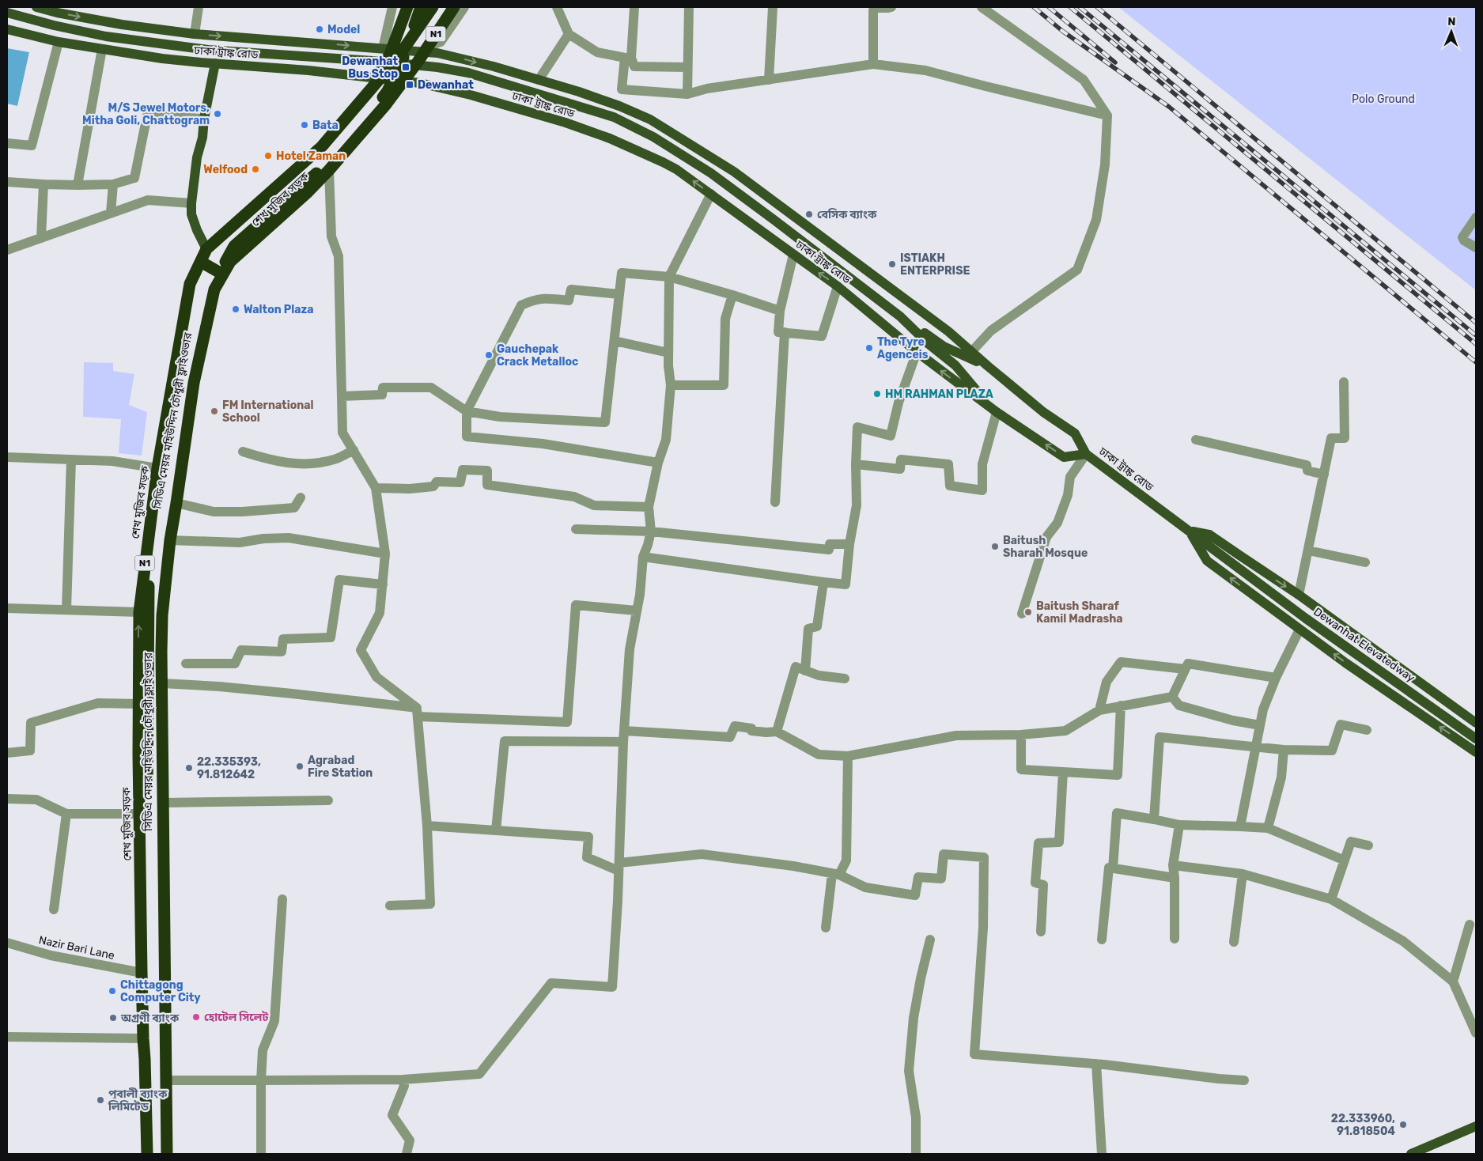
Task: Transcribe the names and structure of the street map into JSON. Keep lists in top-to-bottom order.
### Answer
{
  "streets": {
    "highway": ["N1", "শেখ মুজিব সড়ক", "সিডিএ মেয়র মহিউদ্দিন চৌধুরী ফ্লাইওভার"],
    "main road": ["ঢাকা ট্রাঙ্ক রোড", "Dewanhat Elevatedway"],
    "street": ["Nazir Bari Lane"]
  },
  "crossings": [
    ["N1", "শেখ মুজিব সড়ক"],
    ["ঢাকা ট্রাঙ্ক রোড", "শেখ মুজিব সড়ক"],
    ["ঢাকা ট্রাঙ্ক রোড", "Dewanhat Elevatedway"],
    ["শেখ মুজিব সড়ক", "Nazir Bari Lane"]
  ],
  "parks": ["Polo Ground"],
  "places": {
    "other": [
      "Model",
      "M/S Jewel Motors, Mitha Goli, Chattogram",
      "Bata",
      "Hotel Zaman",
      "Welfood",
      "বেসিক ব্যাংক",
      "ISTIAKH ENTERPRISE",
      "Walton Plaza",
      "The Tyre Agenceis",
      "Gauchepak Crack Metalloc",
      "HM RAHMAN PLAZA",
      "FM International School",
      "Baitush Sharah Mosque",
      "Baitush Sharaf Kamil Madrasha",
      "Agrabad Fire Station",
      "22.335393, 91.812642",
      "Chittagong Computer City",
      "হোটেল সিলেট",
      "অগ্রণী ব্যাংক",
      "পূবালী ব্যাংক লিমিটেড",
      "22.333960, 91.818504"
    ],
    "transit": ["Dewanhat Bus Stop", "Dewanhat"]
  },
  "north": "top"
}
